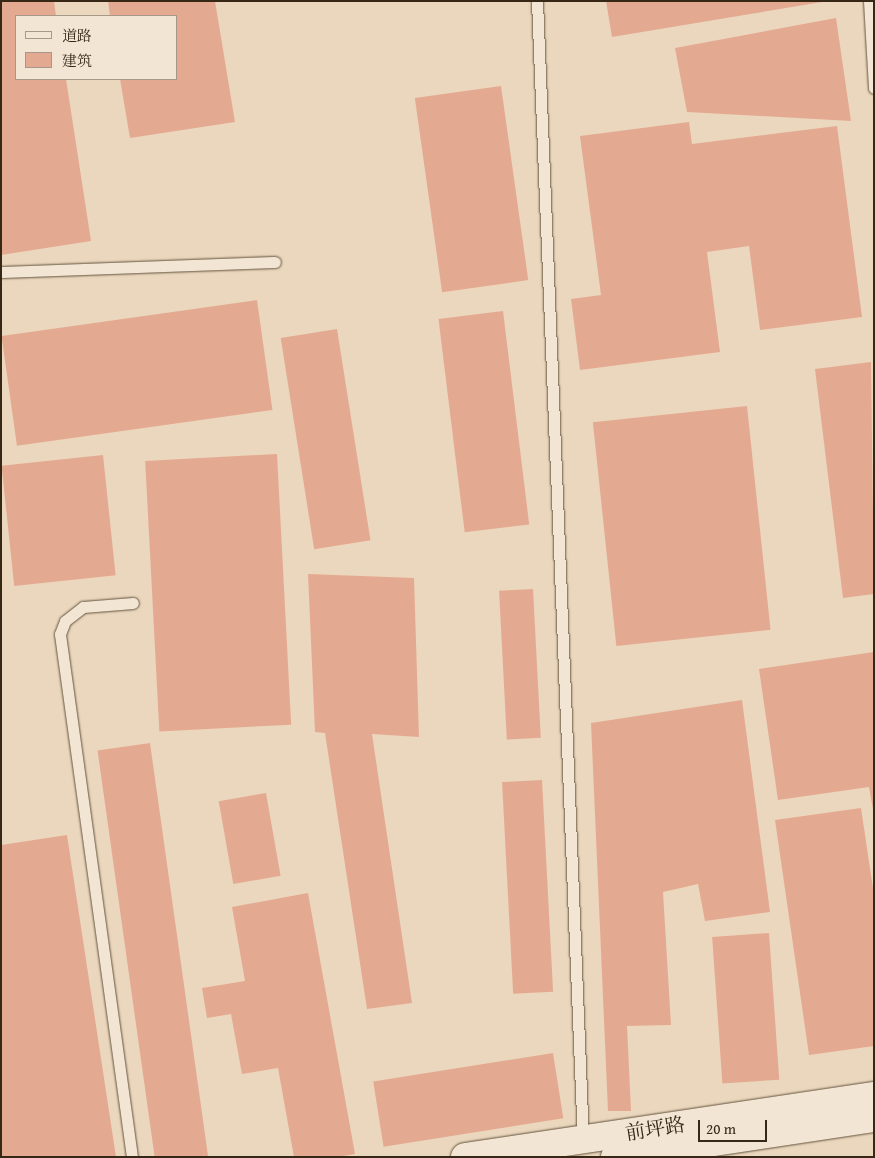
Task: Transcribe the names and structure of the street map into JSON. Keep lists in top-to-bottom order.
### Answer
{
  "streets": {
    "street": ["前坪路"]
  },
  "legend": ["道路", "建筑"],
  "scale_bar": "20 m"
}
